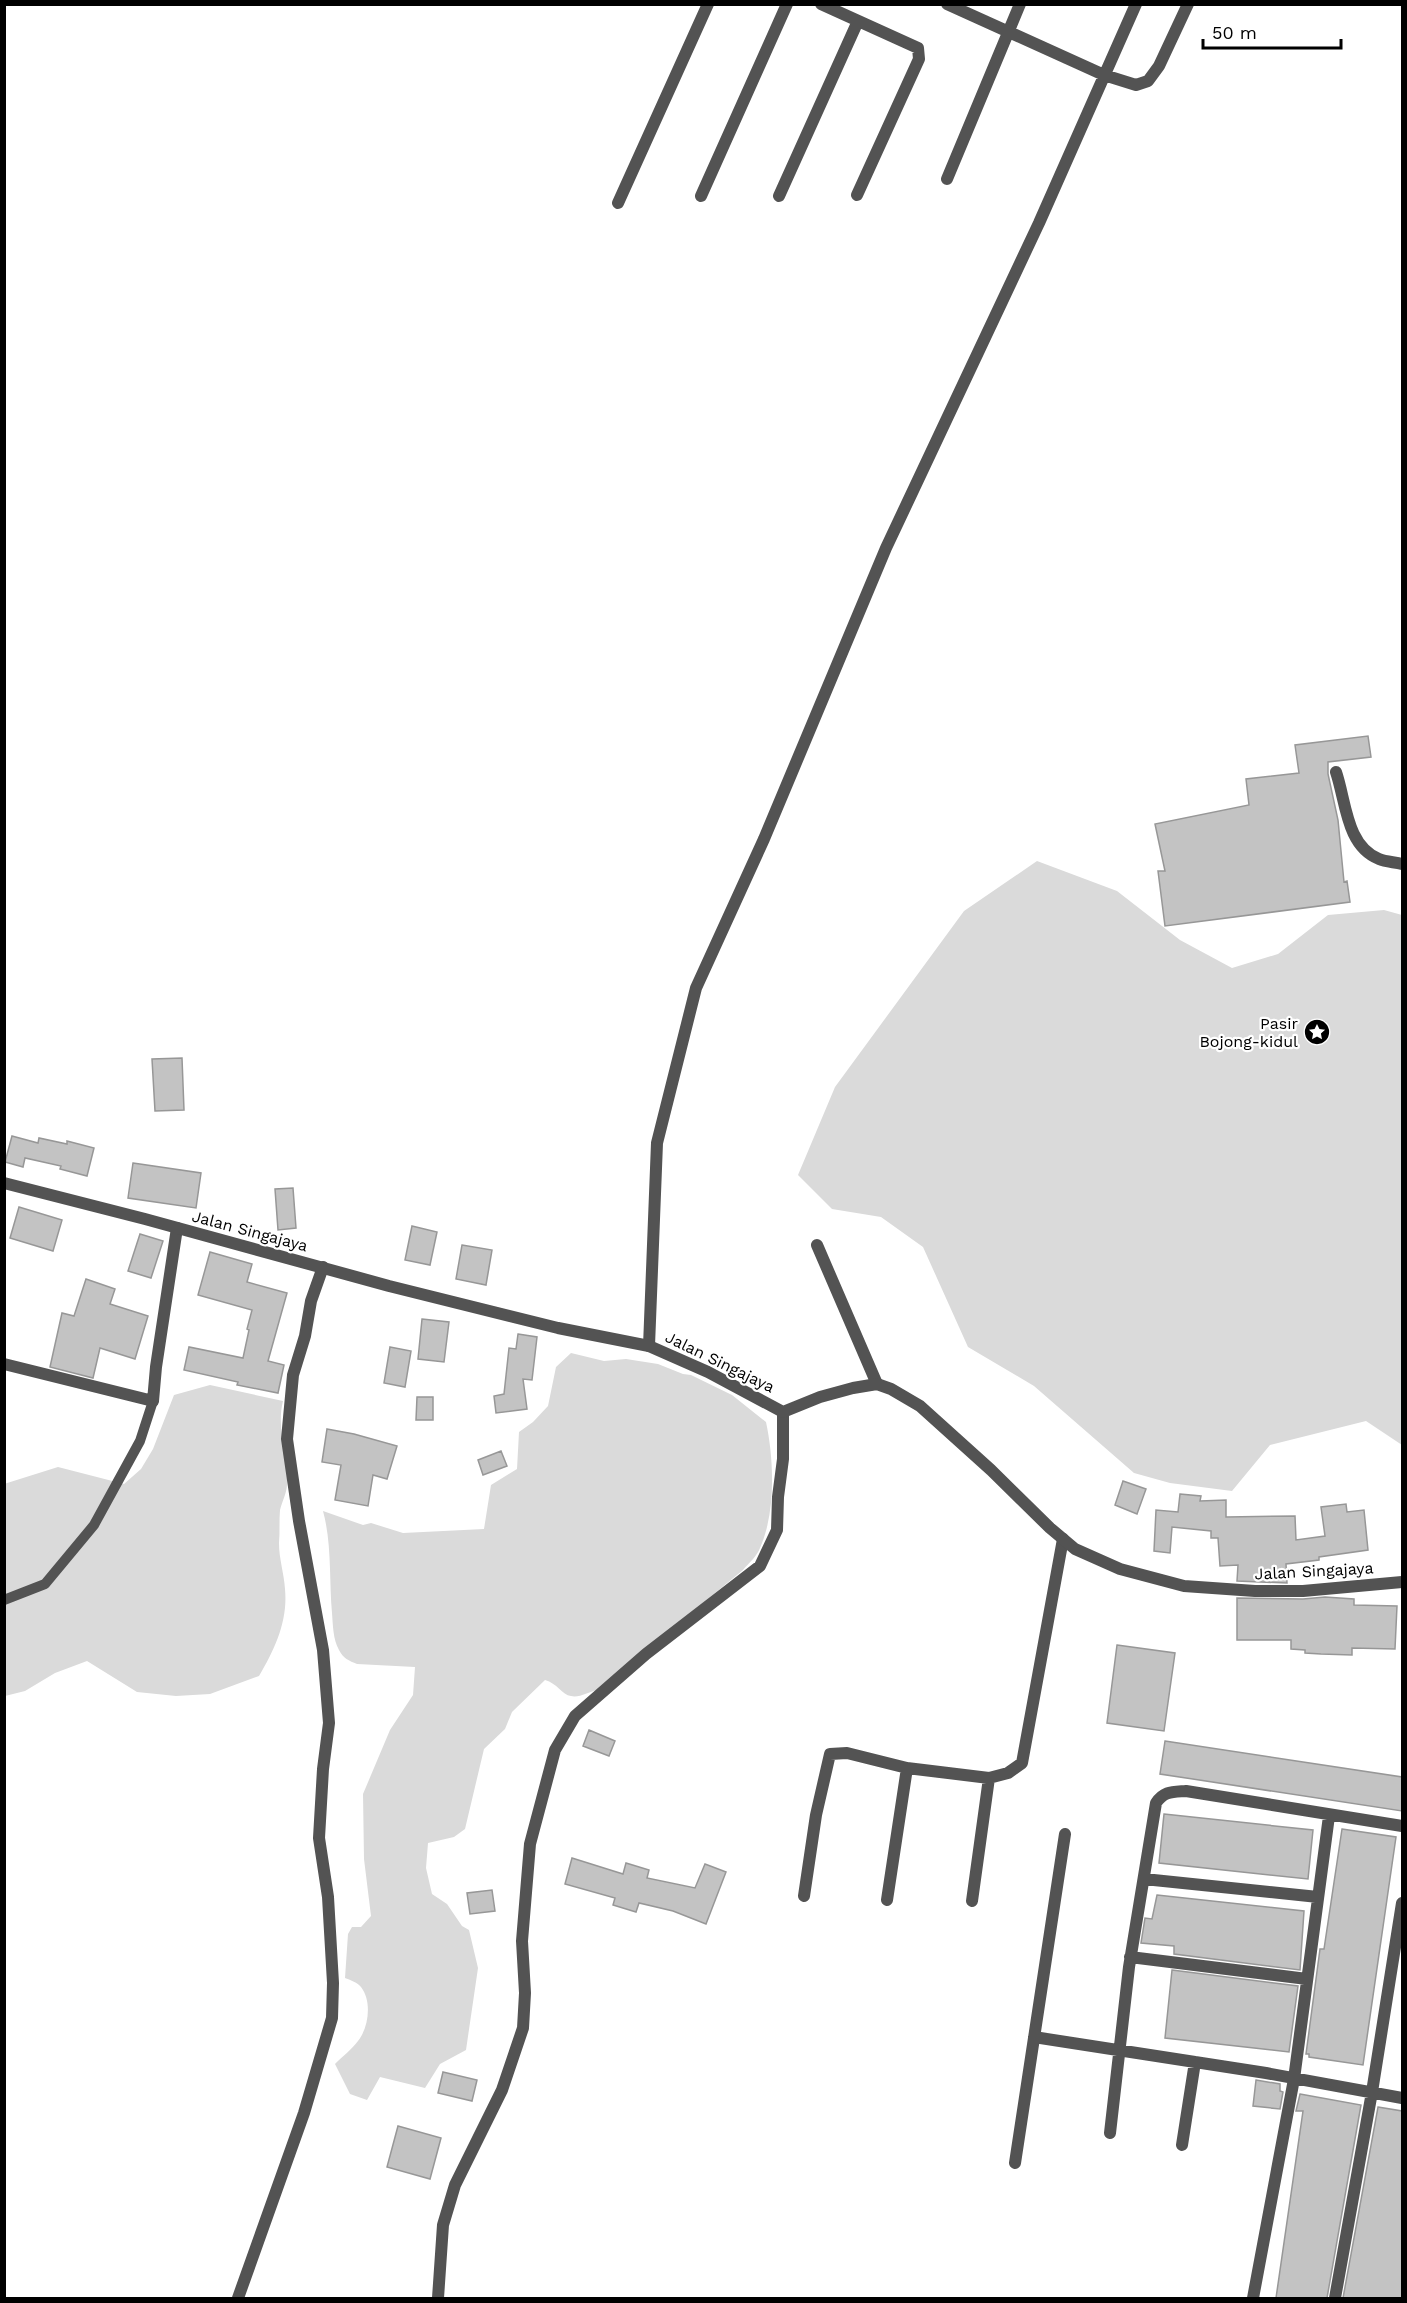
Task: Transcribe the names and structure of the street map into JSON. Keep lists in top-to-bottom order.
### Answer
{
  "streets": {
    "street": ["Jalan Singajaya"]
  },
  "places": {
    "place": ["Pasir Bojong-kidul"]
  },
  "scale_bar": "50 m"
}
